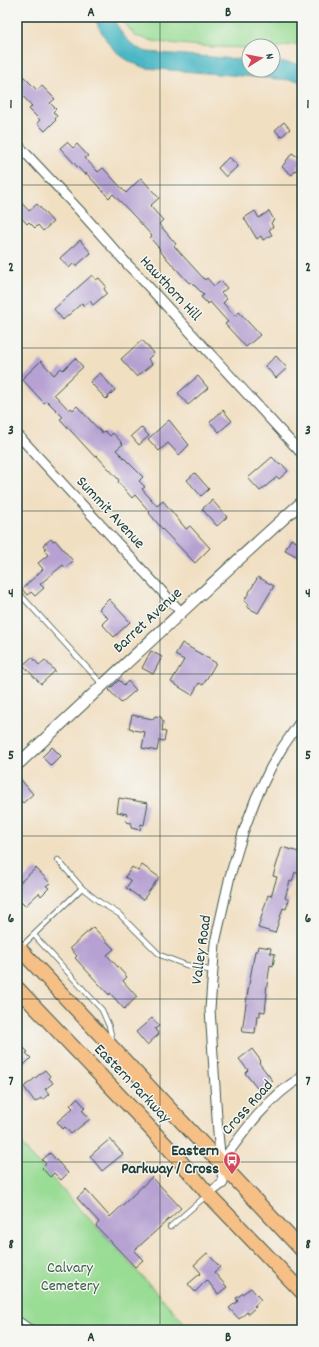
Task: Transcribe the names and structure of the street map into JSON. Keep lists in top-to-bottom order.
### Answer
{
  "streets": {
    "main road": ["Eastern Parkway"],
    "street": [
      "Hawthorn Hill",
      "Summit Avenue",
      "Barret Avenue",
      "Valley Road",
      "Cross Road"
    ]
  },
  "crossings": [
    ["Summit Avenue", "Barret Avenue"],
    ["Valley Road", "Eastern Parkway"],
    ["Valley Road", "Cross Road"],
    ["Eastern Parkway", "Cross Road"]
  ],
  "parks": ["Calvary Cemetery"],
  "places": {
    "bus stop": ["Eastern Parkway / Cross"]
  },
  "north": "right",
  "grid": {
    "columns": ["A", "B"],
    "rows": [
      "1",
      "2",
      "3",
      "4",
      "5",
      "6",
      "7",
      "8"
    ]
  }
}
